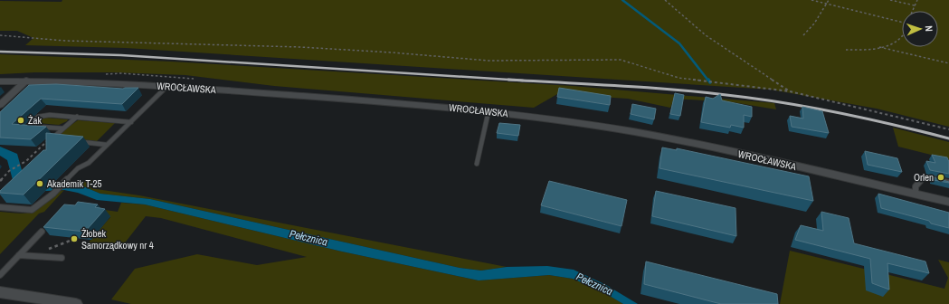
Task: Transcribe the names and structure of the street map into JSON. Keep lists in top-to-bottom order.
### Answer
{
  "streets": {
    "main road": ["WROCŁAWSKA"]
  },
  "water": ["Pełcznica"],
  "places": [
    "Żak",
    "Orlen",
    "Akademik T-25",
    "Żłobek Samorządkowy nr 4"
  ],
  "north": "right"
}
